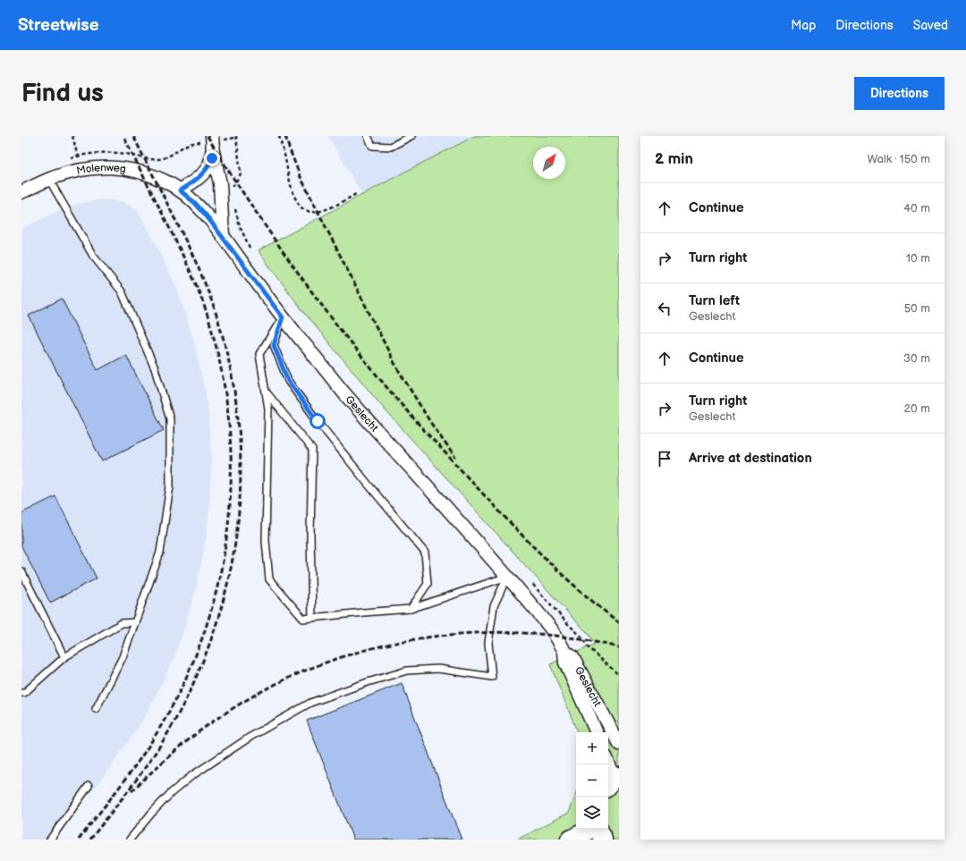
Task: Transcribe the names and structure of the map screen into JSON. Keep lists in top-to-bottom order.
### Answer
{
  "streets": {
    "street": ["Molenweg", "Geslecht"]
  },
  "crossings": [
    ["Molenweg", "Geslecht"]
  ],
  "north": "top right",
  "page": {
    "header": "Streetwise",
    "nav": ["Map", "Directions", "Saved"],
    "buttons": "Directions",
    "title": "Find us",
    "heading": ["2 min", "Walk · 150 m"],
    "list": [
      ["Continue", "40 m"],
      ["Turn right", "10 m"],
      ["Turn left", "Geslecht", "50 m"],
      ["Continue", "30 m"],
      ["Turn right", "Geslecht", "20 m"],
      "Arrive at destination"
    ],
    "map_buttons": ["+", "−"]
  }
}
